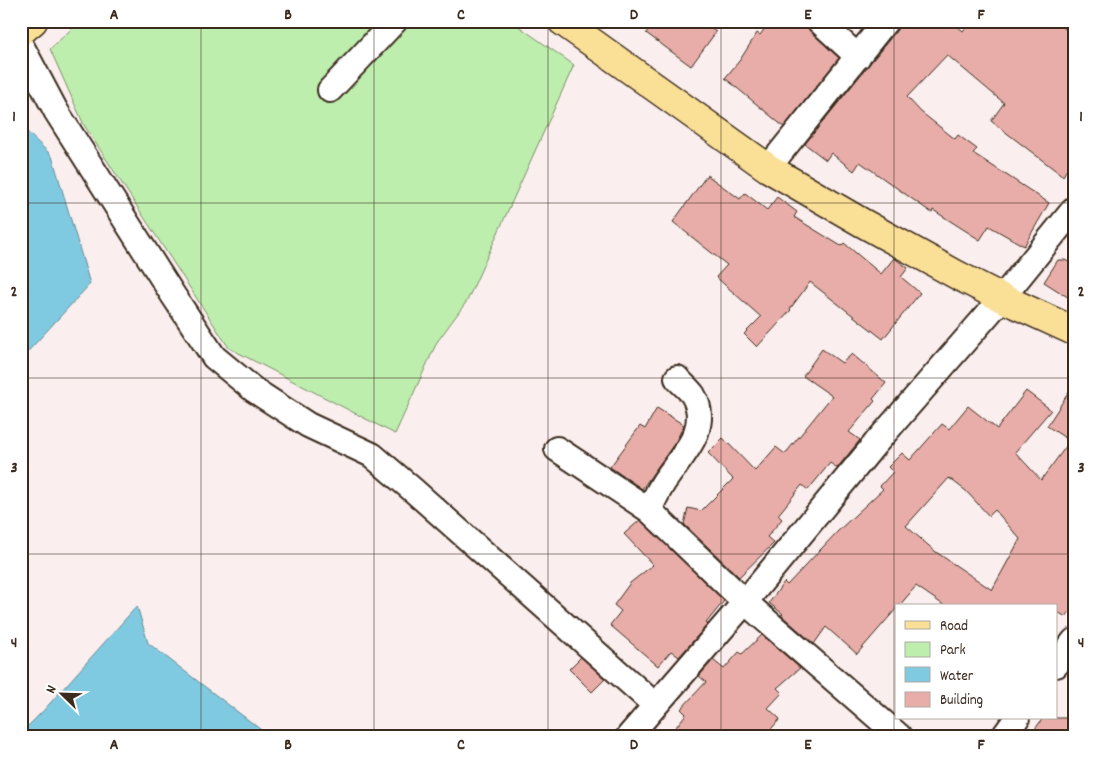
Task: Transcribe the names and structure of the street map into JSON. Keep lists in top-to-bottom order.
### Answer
{
  "legend": [
    "Road",
    "Park",
    "Water",
    "Building"
  ],
  "north": "top left",
  "grid": {
    "columns": [
      "A",
      "B",
      "C",
      "D",
      "E",
      "F"
    ],
    "rows": [
      "1",
      "2",
      "3",
      "4"
    ]
  }
}
